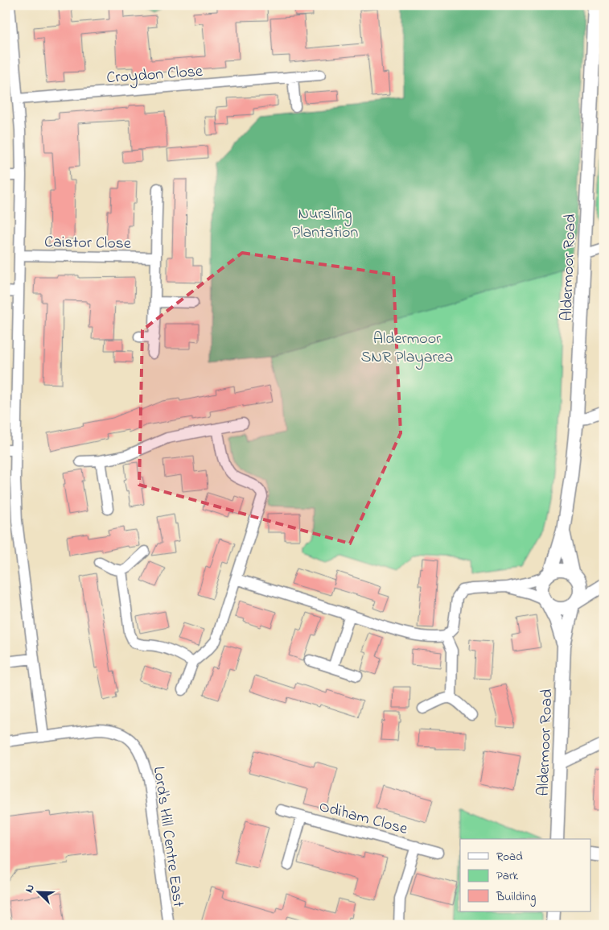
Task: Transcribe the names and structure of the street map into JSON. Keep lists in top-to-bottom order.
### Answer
{
  "streets": {
    "street": [
      "Croydon Close",
      "Caistor Close",
      "Aldermoor Road",
      "Odiham Close",
      "Lord's Hill Centre East"
    ]
  },
  "parks": ["Nursling Plantation", "Aldermoor SNR Playarea"],
  "legend": ["Road", "Park", "Building"],
  "north": "top left"
}
